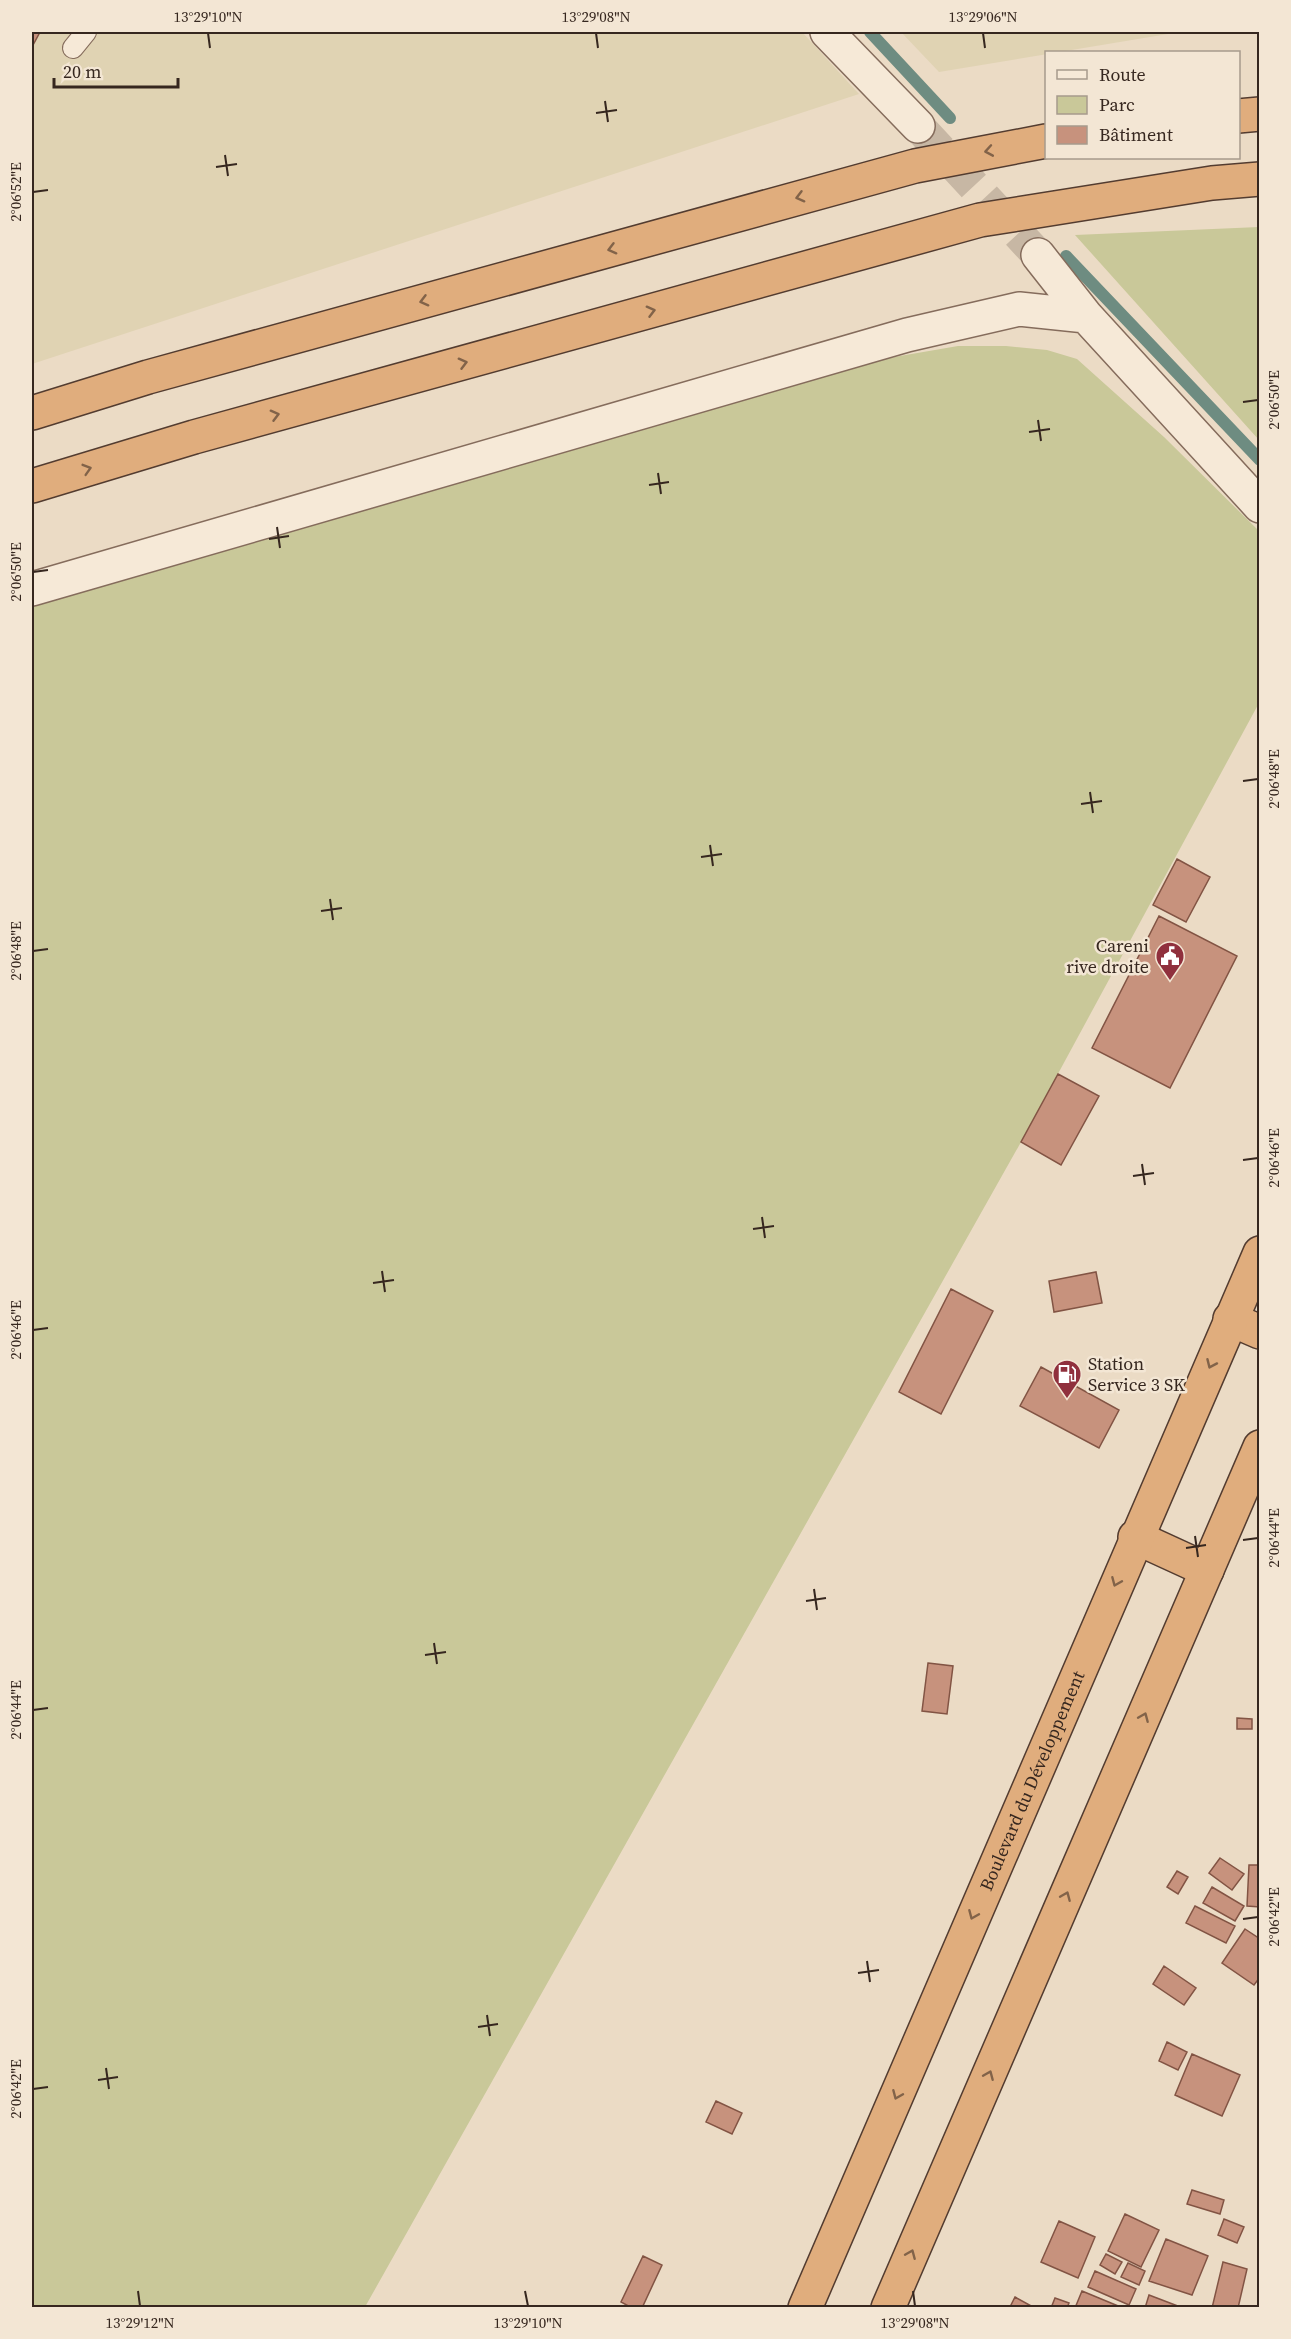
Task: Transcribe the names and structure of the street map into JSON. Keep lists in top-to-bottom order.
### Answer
{
  "streets": {
    "highway": ["Boulevard du Développement"]
  },
  "places": {
    "public building": ["Careni rive droite"],
    "fuel station": ["Station Service 3 SK"]
  },
  "legend": ["Route", "Parc", "Bâtiment"],
  "scale_bar": "20 m",
  "coordinates": [
    "13°29'10\"N",
    "13°29'08\"N",
    "13°29'06\"N",
    "2°06'52\"E",
    "2°06'50\"E",
    "2°06'48\"E",
    "2°06'46\"E",
    "2°06'44\"E",
    "2°06'42\"E",
    "13°29'12\"N"
  ]
}
